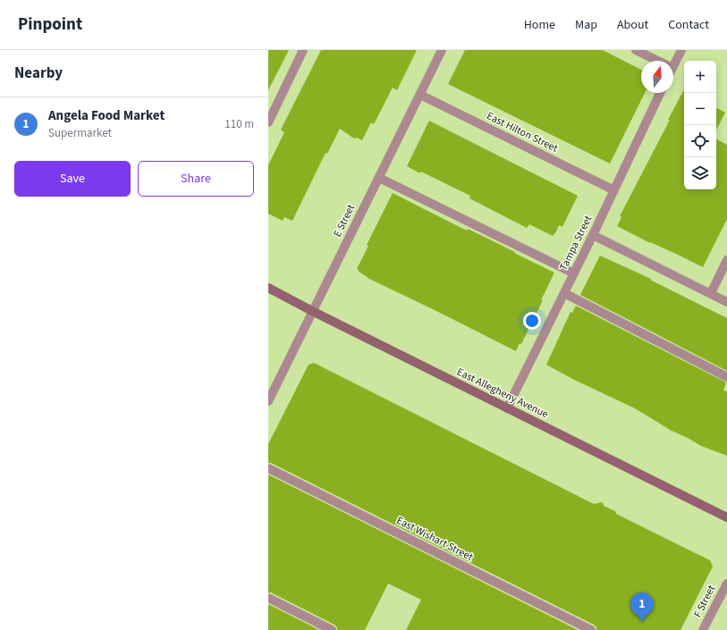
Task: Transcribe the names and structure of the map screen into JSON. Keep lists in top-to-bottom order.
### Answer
{
  "streets": {
    "main road": ["East Allegheny Avenue"],
    "street": [
      "East Hilton Street",
      "E Street",
      "Tampa Street",
      "East Wishart Street",
      "F Street"
    ]
  },
  "crossings": [
    ["East Hilton Street", "E Street"],
    ["East Hilton Street", "Tampa Street"],
    ["E Street", "East Allegheny Avenue"],
    ["Tampa Street", "East Allegheny Avenue"]
  ],
  "north": "top",
  "page": {
    "header": "Pinpoint",
    "nav": [
      "Home",
      "Map",
      "About",
      "Contact"
    ],
    "heading": "Nearby",
    "map_buttons": ["+", "−"],
    "list": [
      {
        "mark": "1",
        "name": "Angela Food Market",
        "note": "Supermarket",
        "value": "110 m"
      }
    ],
    "buttons": ["Save", "Share"],
    "pins": "1"
  }
}
